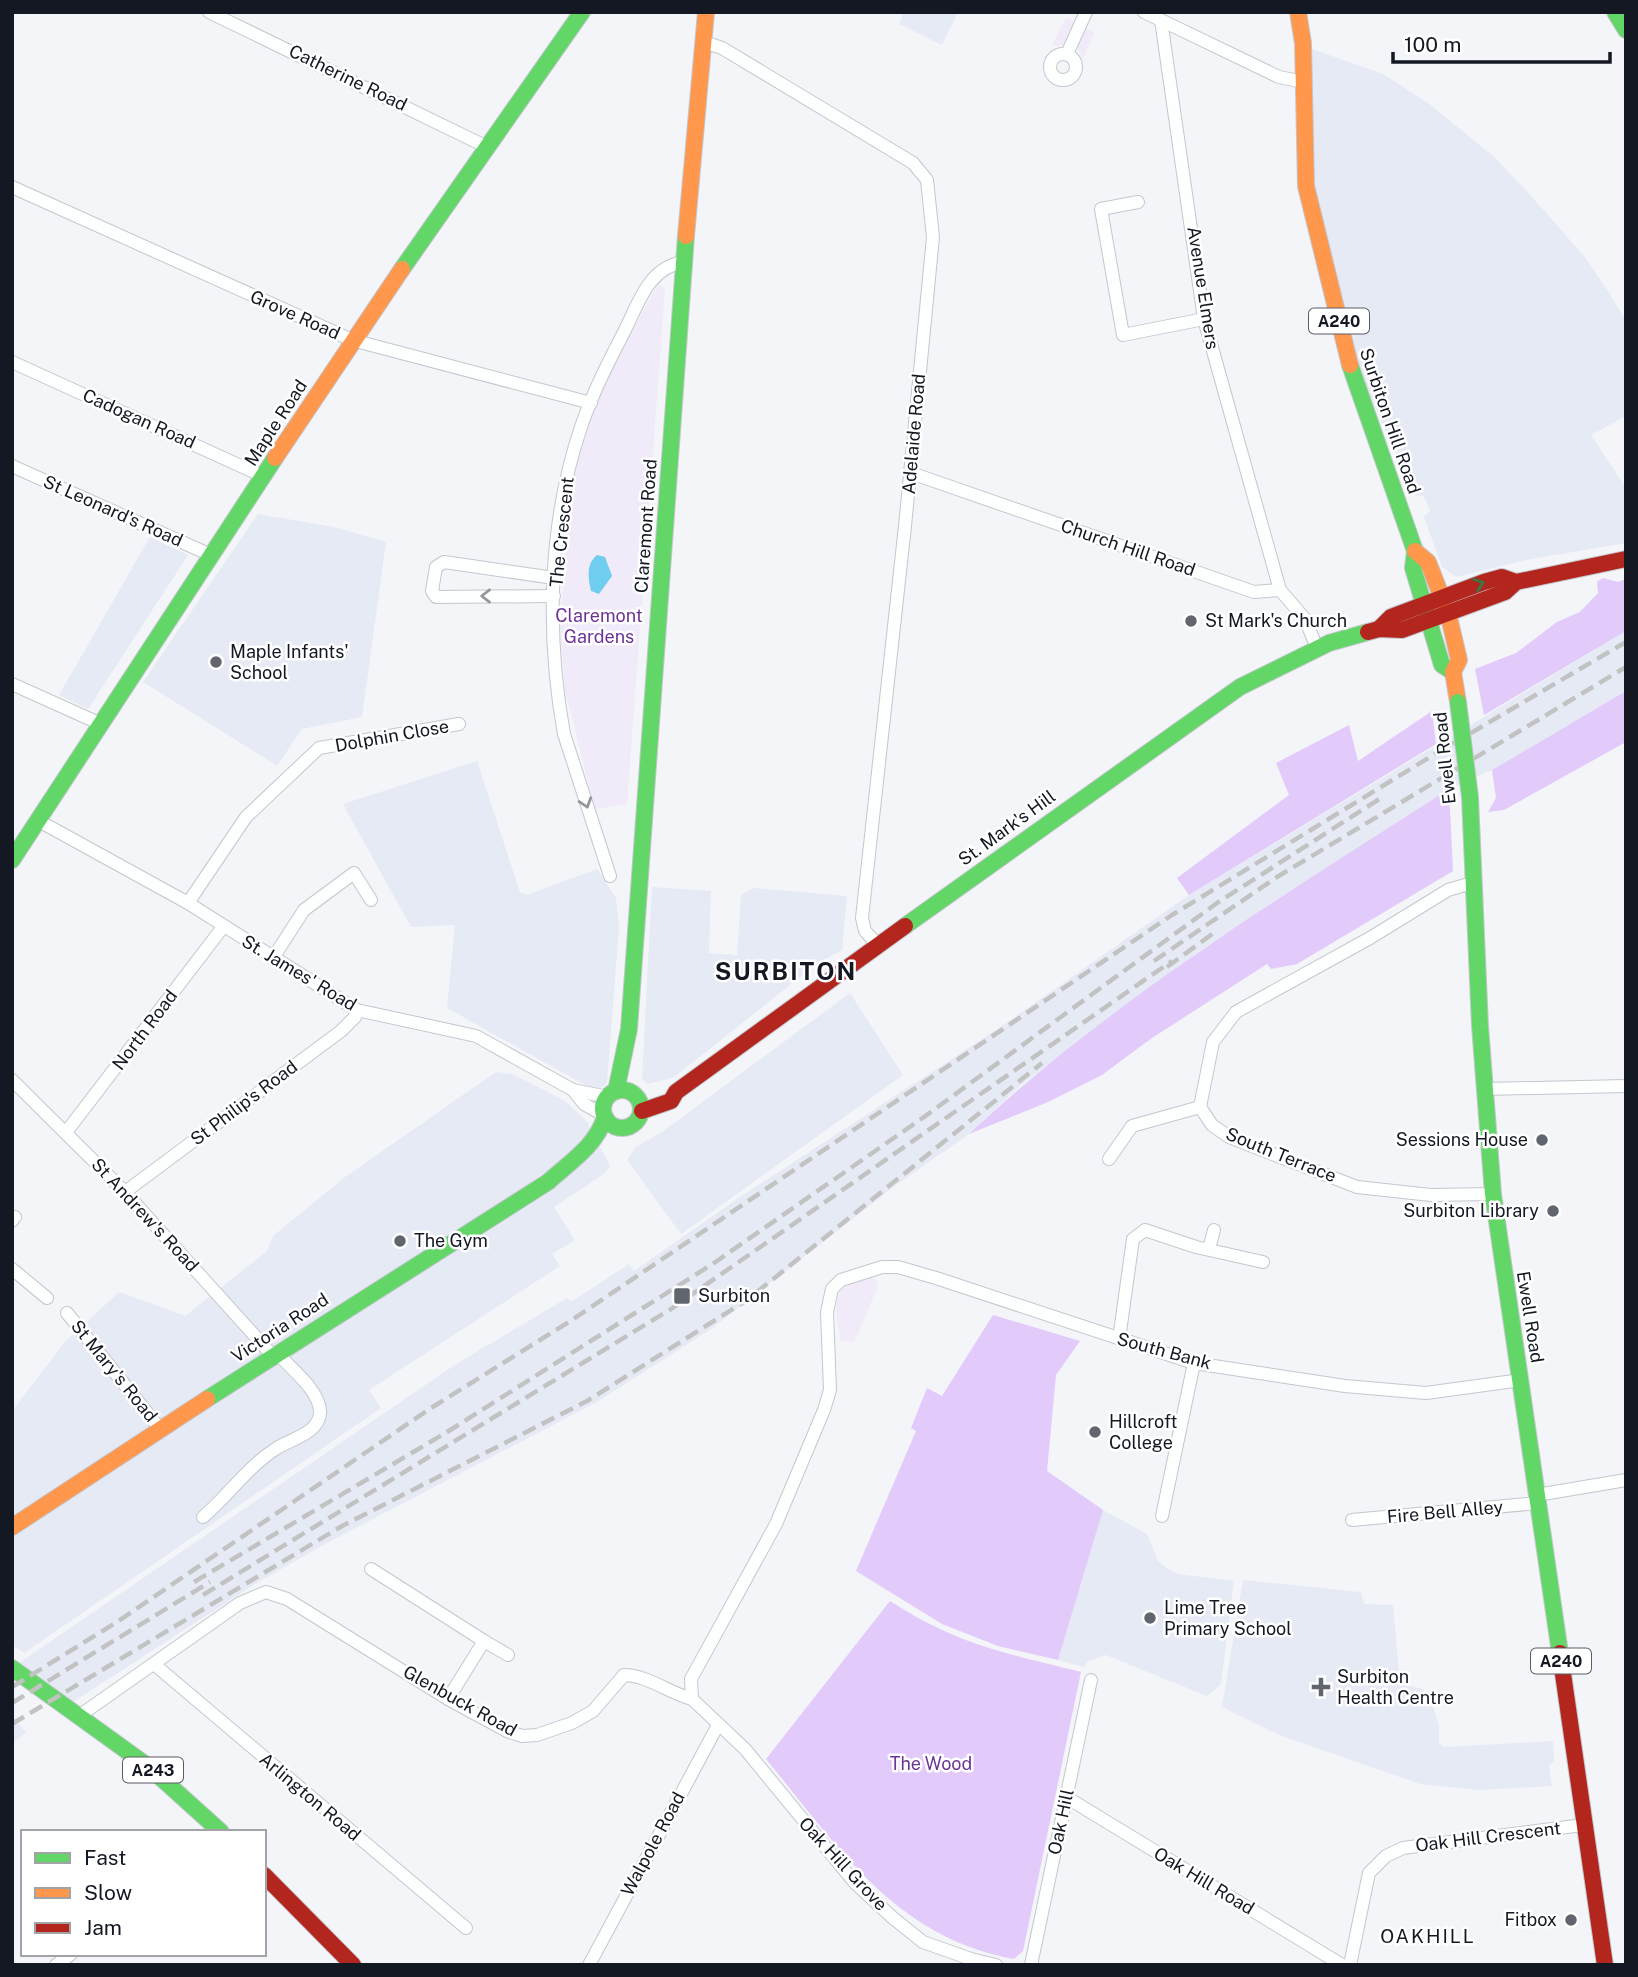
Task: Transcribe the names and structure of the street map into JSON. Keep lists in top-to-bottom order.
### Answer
{
  "streets": {
    "main road": [
      "A240",
      "Surbiton Hill Road",
      "Maple Road",
      "Claremont Road",
      "Ewell Road",
      "St. Mark's Hill",
      "Victoria Road",
      "A243"
    ],
    "street": [
      "Catherine Road",
      "Avenue Elmers",
      "Grove Road",
      "Cadogan Road",
      "Adelaide Road",
      "St Leonard's Road",
      "The Crescent",
      "Church Hill Road",
      "Dolphin Close",
      "St. James' Road",
      "North Road",
      "St Philip's Road",
      "South Terrace",
      "St Andrew's Road",
      "South Bank",
      "St Mary's Road",
      "Fire Bell Alley",
      "Glenbuck Road",
      "Arlington Road",
      "Oak Hill",
      "Oak Hill Crescent",
      "Walpole Road",
      "Oak Hill Grove",
      "Oak Hill Road"
    ]
  },
  "crossings": [
    ["Catherine Road", "Maple Road"],
    ["Avenue Elmers", "Church Hill Road"],
    ["Grove Road", "Maple Road"],
    ["Grove Road", "The Crescent"],
    ["A240", "Surbiton Hill Road"],
    ["A240", "Ewell Road"],
    ["A240", "St. Mark's Hill"],
    ["Cadogan Road", "Maple Road"],
    ["Surbiton Hill Road", "St. Mark's Hill"],
    ["Maple Road", "St Leonard's Road"],
    ["Maple Road", "St. James' Road"],
    ["Adelaide Road", "Claremont Road"],
    ["Adelaide Road", "Church Hill Road"],
    ["Adelaide Road", "St. Mark's Hill"],
    ["Claremont Road", "The Crescent"],
    ["Claremont Road", "St. Mark's Hill"],
    ["Claremont Road", "St. James' Road"],
    ["Claremont Road", "Victoria Road"],
    ["Dolphin Close", "St. James' Road"],
    ["Ewell Road", "St. Mark's Hill"],
    ["Ewell Road", "South Terrace"],
    ["Ewell Road", "South Bank"],
    ["Ewell Road", "Fire Bell Alley"],
    ["Ewell Road", "Oak Hill Crescent"],
    ["St. Mark's Hill", "St. James' Road"],
    ["St. Mark's Hill", "Victoria Road"],
    ["St. James' Road", "North Road"],
    ["St. James' Road", "St Philip's Road"],
    ["St. James' Road", "Victoria Road"],
    ["North Road", "St Andrew's Road"],
    ["St Philip's Road", "St Andrew's Road"],
    ["St Andrew's Road", "Victoria Road"],
    ["Victoria Road", "St Mary's Road"],
    ["South Bank", "Glenbuck Road"],
    ["South Bank", "Oak Hill Grove"],
    ["Glenbuck Road", "A243"],
    ["Glenbuck Road", "Arlington Road"],
    ["Glenbuck Road", "Oak Hill Grove"],
    ["Oak Hill", "Oak Hill Road"],
    ["Walpole Road", "Oak Hill Grove"]
  ],
  "one_way": ["The Crescent"],
  "districts": ["SURBITON", "OAKHILL"],
  "parks": ["Claremont Gardens", "The Wood"],
  "places": {
    "other": [
      "St Mark's Church",
      "Maple Infants' School",
      "Sessions House",
      "Surbiton Library",
      "The Gym",
      "Hillcroft College",
      "Lime Tree Primary School",
      "Fitbox"
    ],
    "transit": ["Surbiton"],
    "health": ["Surbiton Health Centre"]
  },
  "legend": ["Fast", "Slow", "Jam"],
  "scale_bar": "100 m"
}
